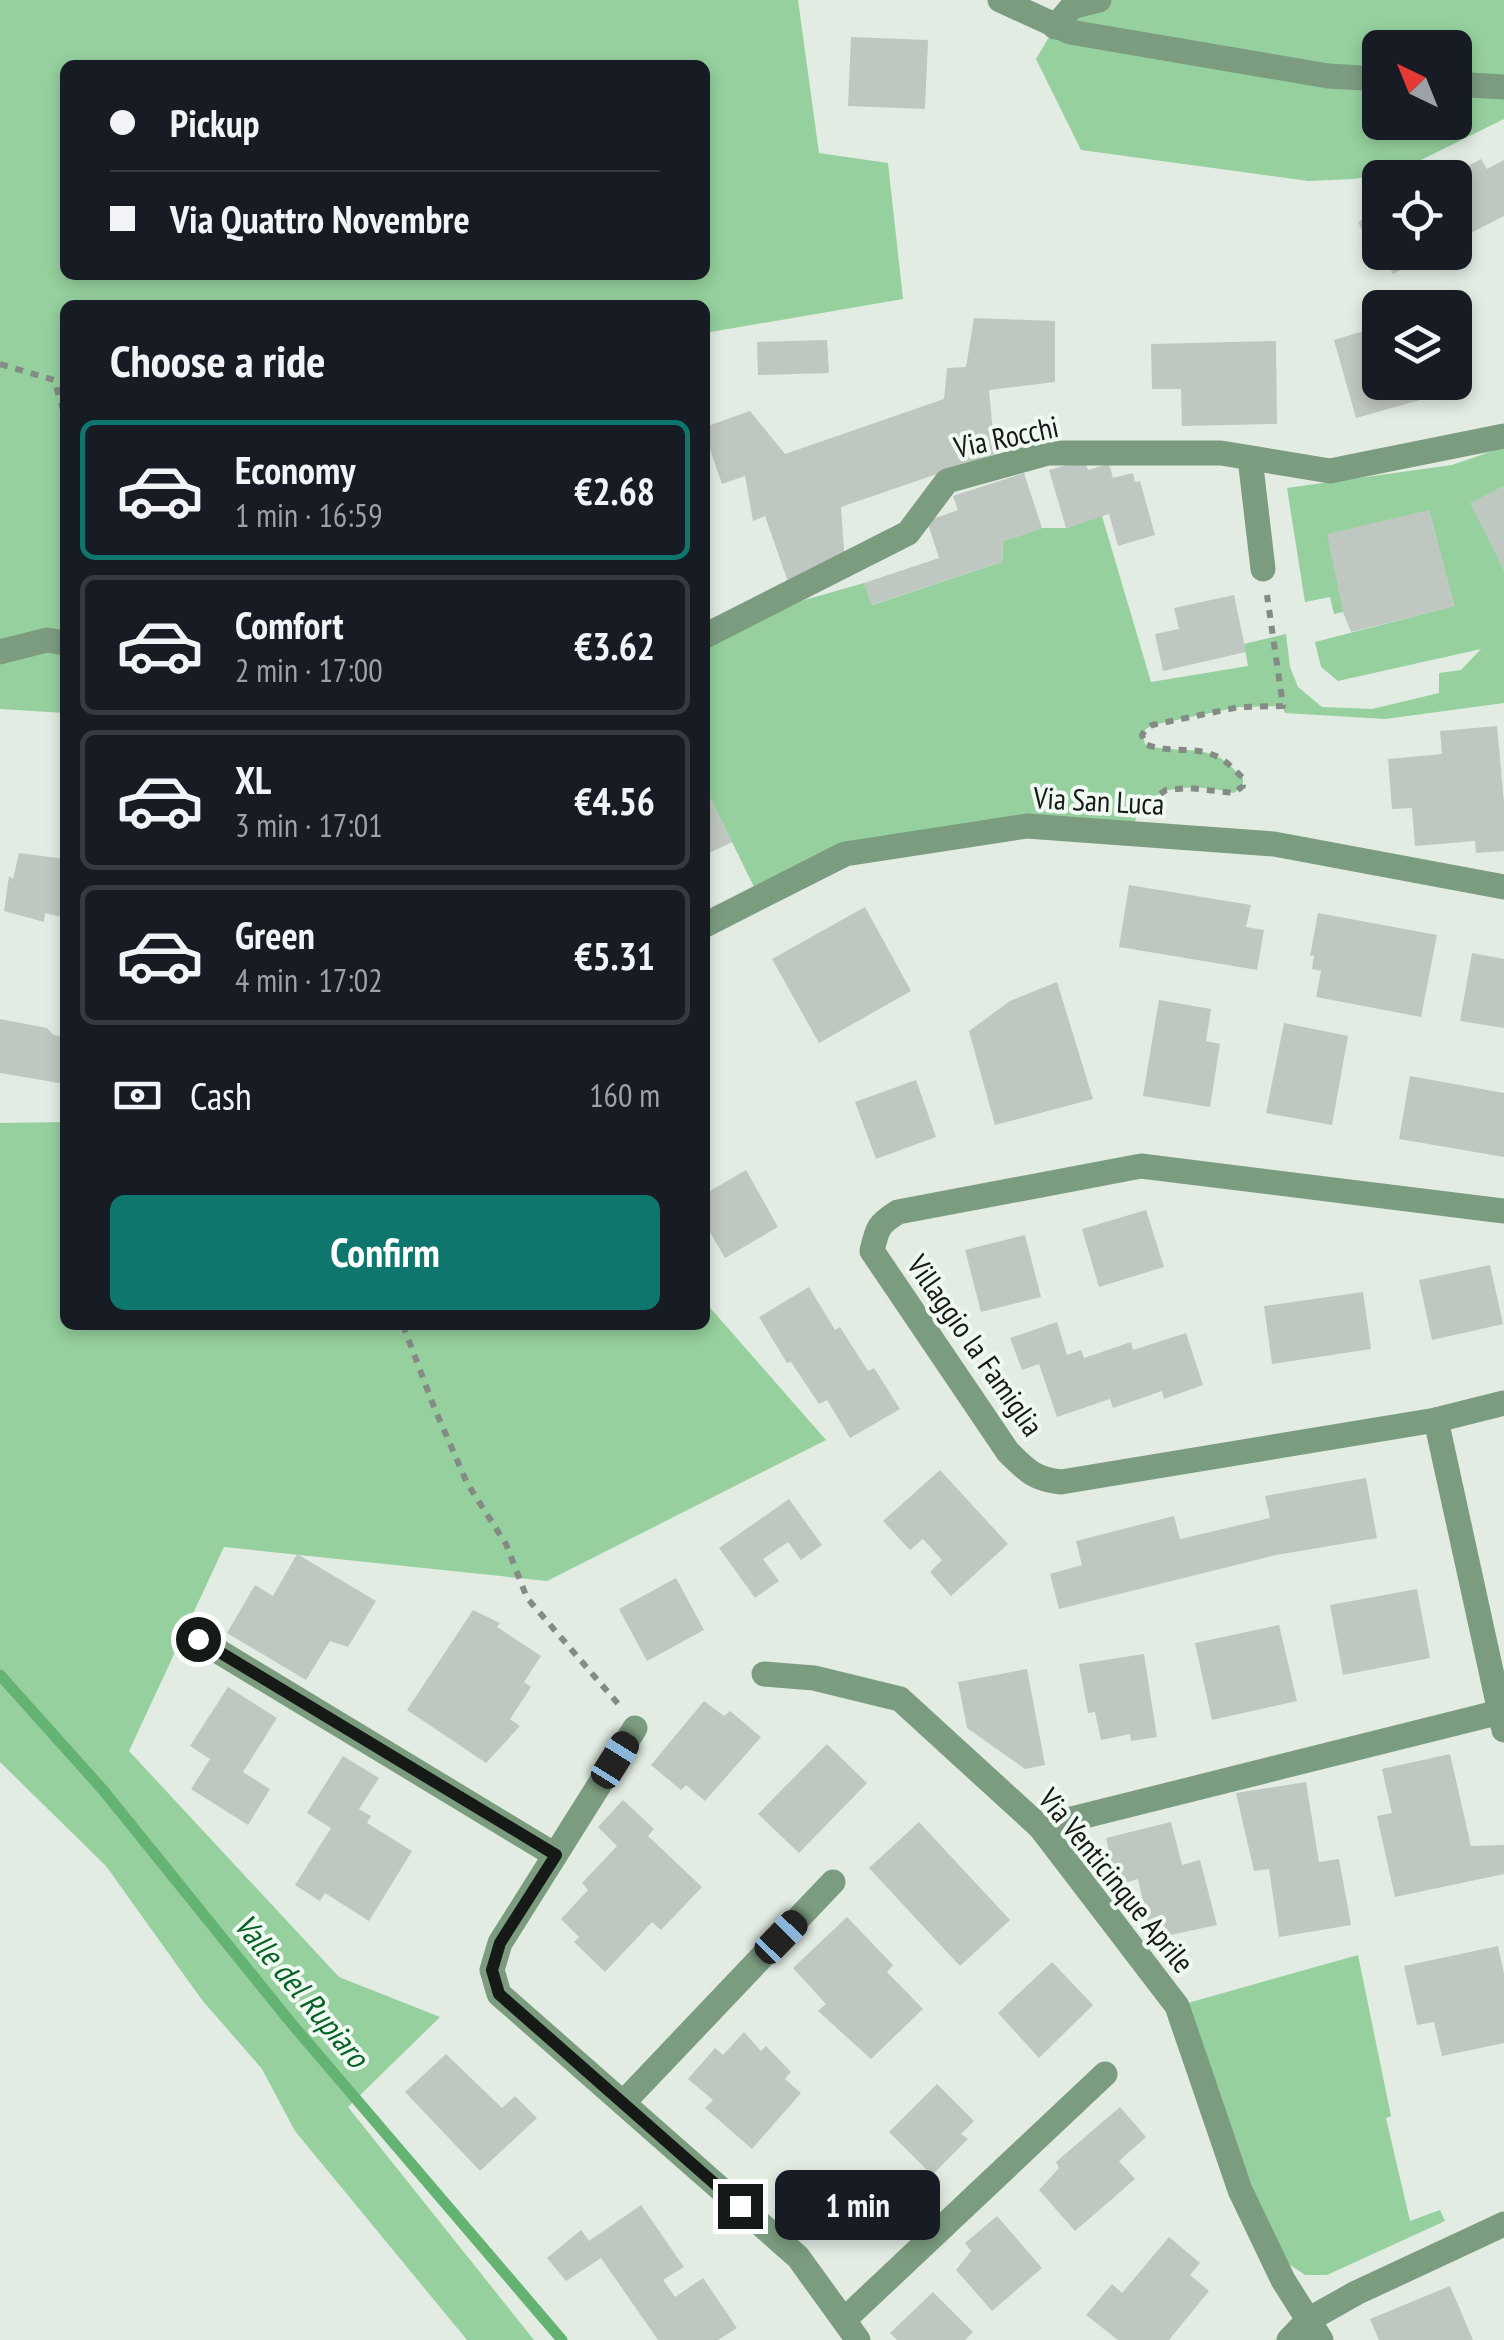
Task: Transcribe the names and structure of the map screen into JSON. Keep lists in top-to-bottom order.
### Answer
{
  "streets": {
    "street": [
      "Via Rocchi",
      "Via San Luca",
      "Villaggio la Famiglia",
      "Via Venticinque Aprile"
    ]
  },
  "water": ["Valle del Rupiaro"],
  "north": "top left",
  "page": {
    "banner": ["Pickup", "Via Quattro Novembre"],
    "heading": "Choose a ride",
    "list": [
      {
        "name": "Economy",
        "note": "1 min · 16:59",
        "value": "€2.68"
      },
      {
        "name": "Comfort",
        "note": "2 min · 17:00",
        "value": "€3.62"
      },
      {
        "name": "XL",
        "note": "3 min · 17:01",
        "value": "€4.56"
      },
      {
        "name": "Green",
        "note": "4 min · 17:02",
        "value": "€5.31"
      }
    ],
    "pay": ["Cash", "160 m"],
    "buttons": "Confirm",
    "bubble": "1 min"
  }
}
